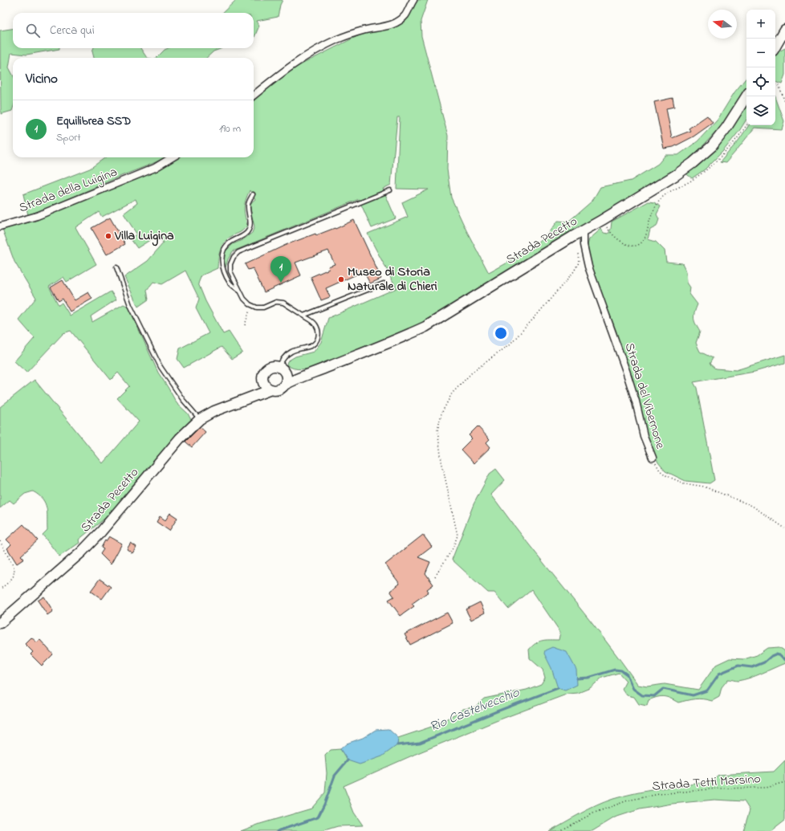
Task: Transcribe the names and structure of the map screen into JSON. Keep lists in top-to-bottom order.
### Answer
{
  "streets": {
    "main road": ["Strada Pecetto"],
    "street": ["Strada della Luigina", "Strada del Vibernone"],
    "path": ["Strada Tetti Marsino"]
  },
  "crossings": [
    ["Strada Pecetto", "Strada del Vibernone"]
  ],
  "water": ["Rio Castelvecchio"],
  "places": ["Villa Luigina", "Museo di Storia Naturale di Chieri"],
  "north": "left",
  "page": {
    "map_buttons": ["+", "−"],
    "search": "Cerca qui",
    "heading": "Vicino",
    "list": [
      {
        "mark": "1",
        "name": "Equilibrea SSD",
        "note": "Sport",
        "value": "190 m"
      }
    ],
    "pins": "1"
  }
}
